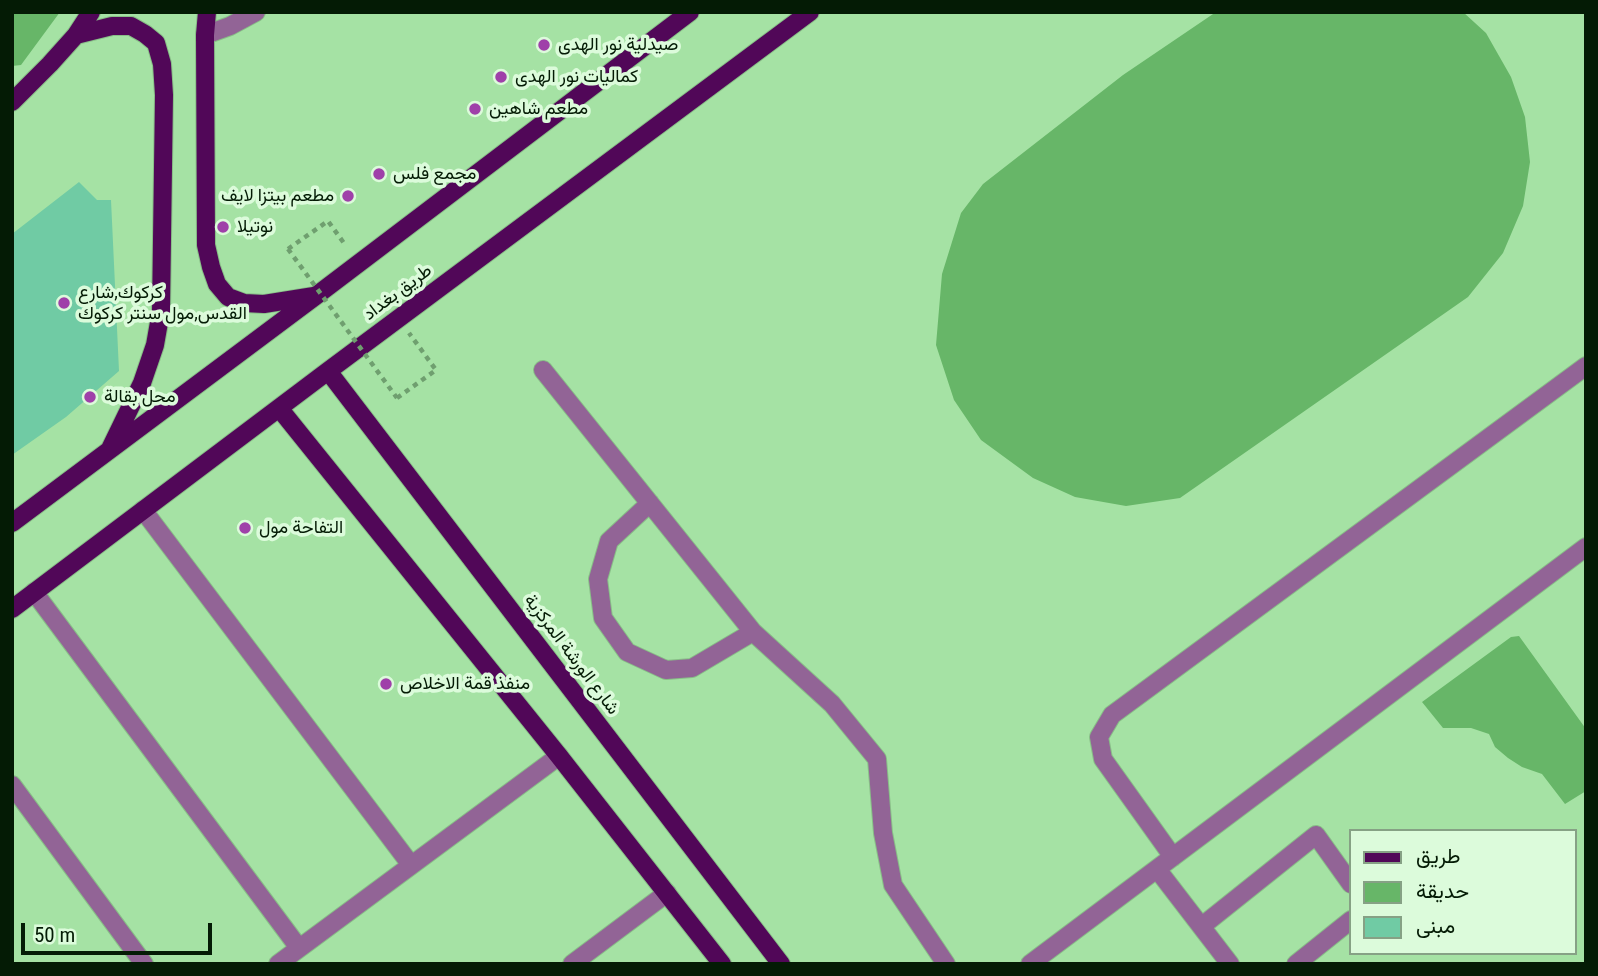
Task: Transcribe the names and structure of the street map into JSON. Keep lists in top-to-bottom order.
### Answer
{
  "streets": {
    "main road": ["طريق بغداد", "شارع الورشة المركزية"]
  },
  "crossings": [
    ["طريق بغداد", "شارع الورشة المركزية"]
  ],
  "places": [
    "صيدلية نور الهدى",
    "كماليات نور الهدى",
    "مطعم شاهين",
    "مجمع فلس",
    "مطعم بيتزا لايف",
    "نوتيلا",
    "كركوك,شارع القدس,مول سنتر كركوك",
    "محل بقالة",
    "التفاحة مول",
    "منفذ قمة الاخلاص"
  ],
  "legend": ["طريق", "حديقة", "مبنى"],
  "scale_bar": "50 m"
}
